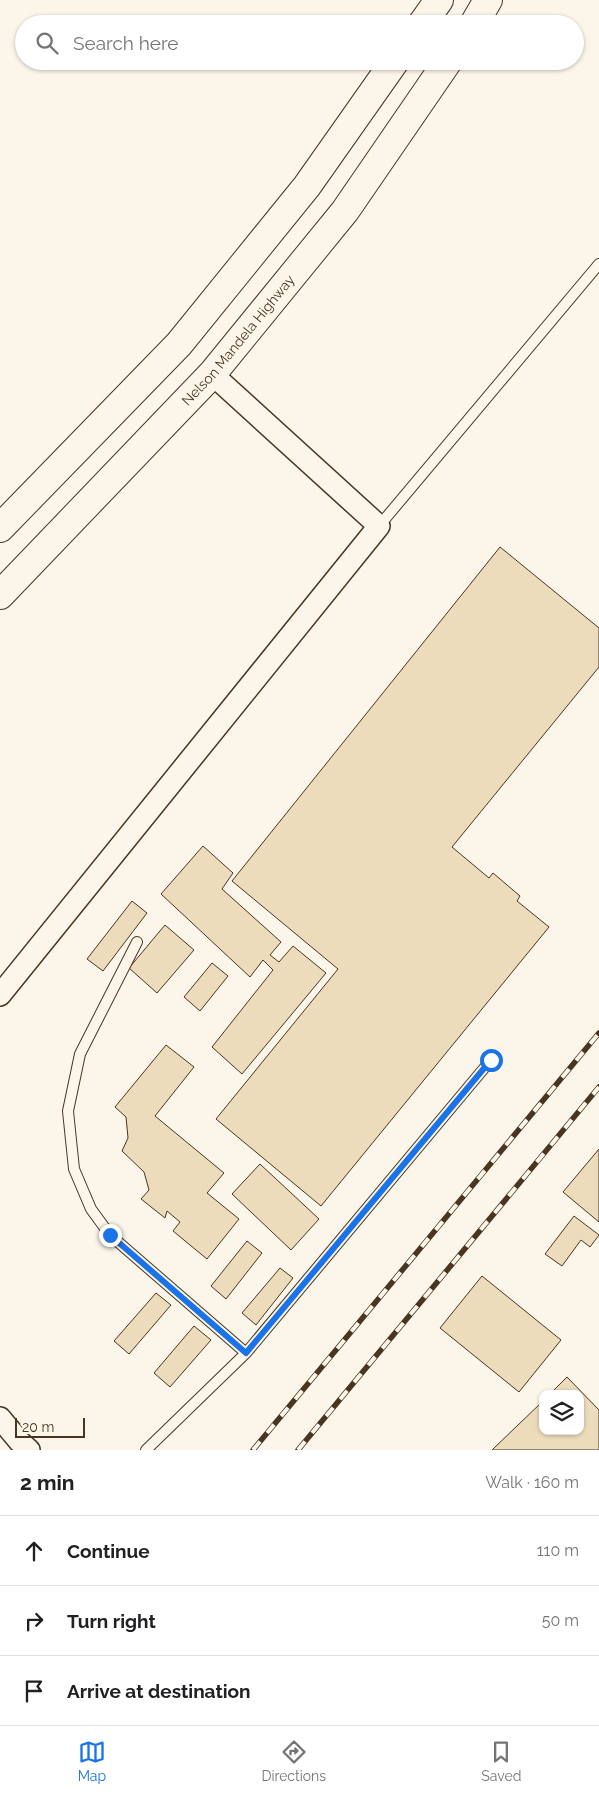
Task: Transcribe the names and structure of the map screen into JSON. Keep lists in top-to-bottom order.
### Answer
{
  "streets": {
    "main road": ["Nelson Mandela Highway"]
  },
  "scale_bar": "20 m",
  "page": {
    "search": "Search here",
    "scale": "20 m",
    "heading": ["2 min", "Walk · 160 m"],
    "list": [
      ["Continue", "110 m"],
      ["Turn right", "50 m"],
      "Arrive at destination"
    ],
    "nav": ["Map", "Directions", "Saved"]
  }
}
